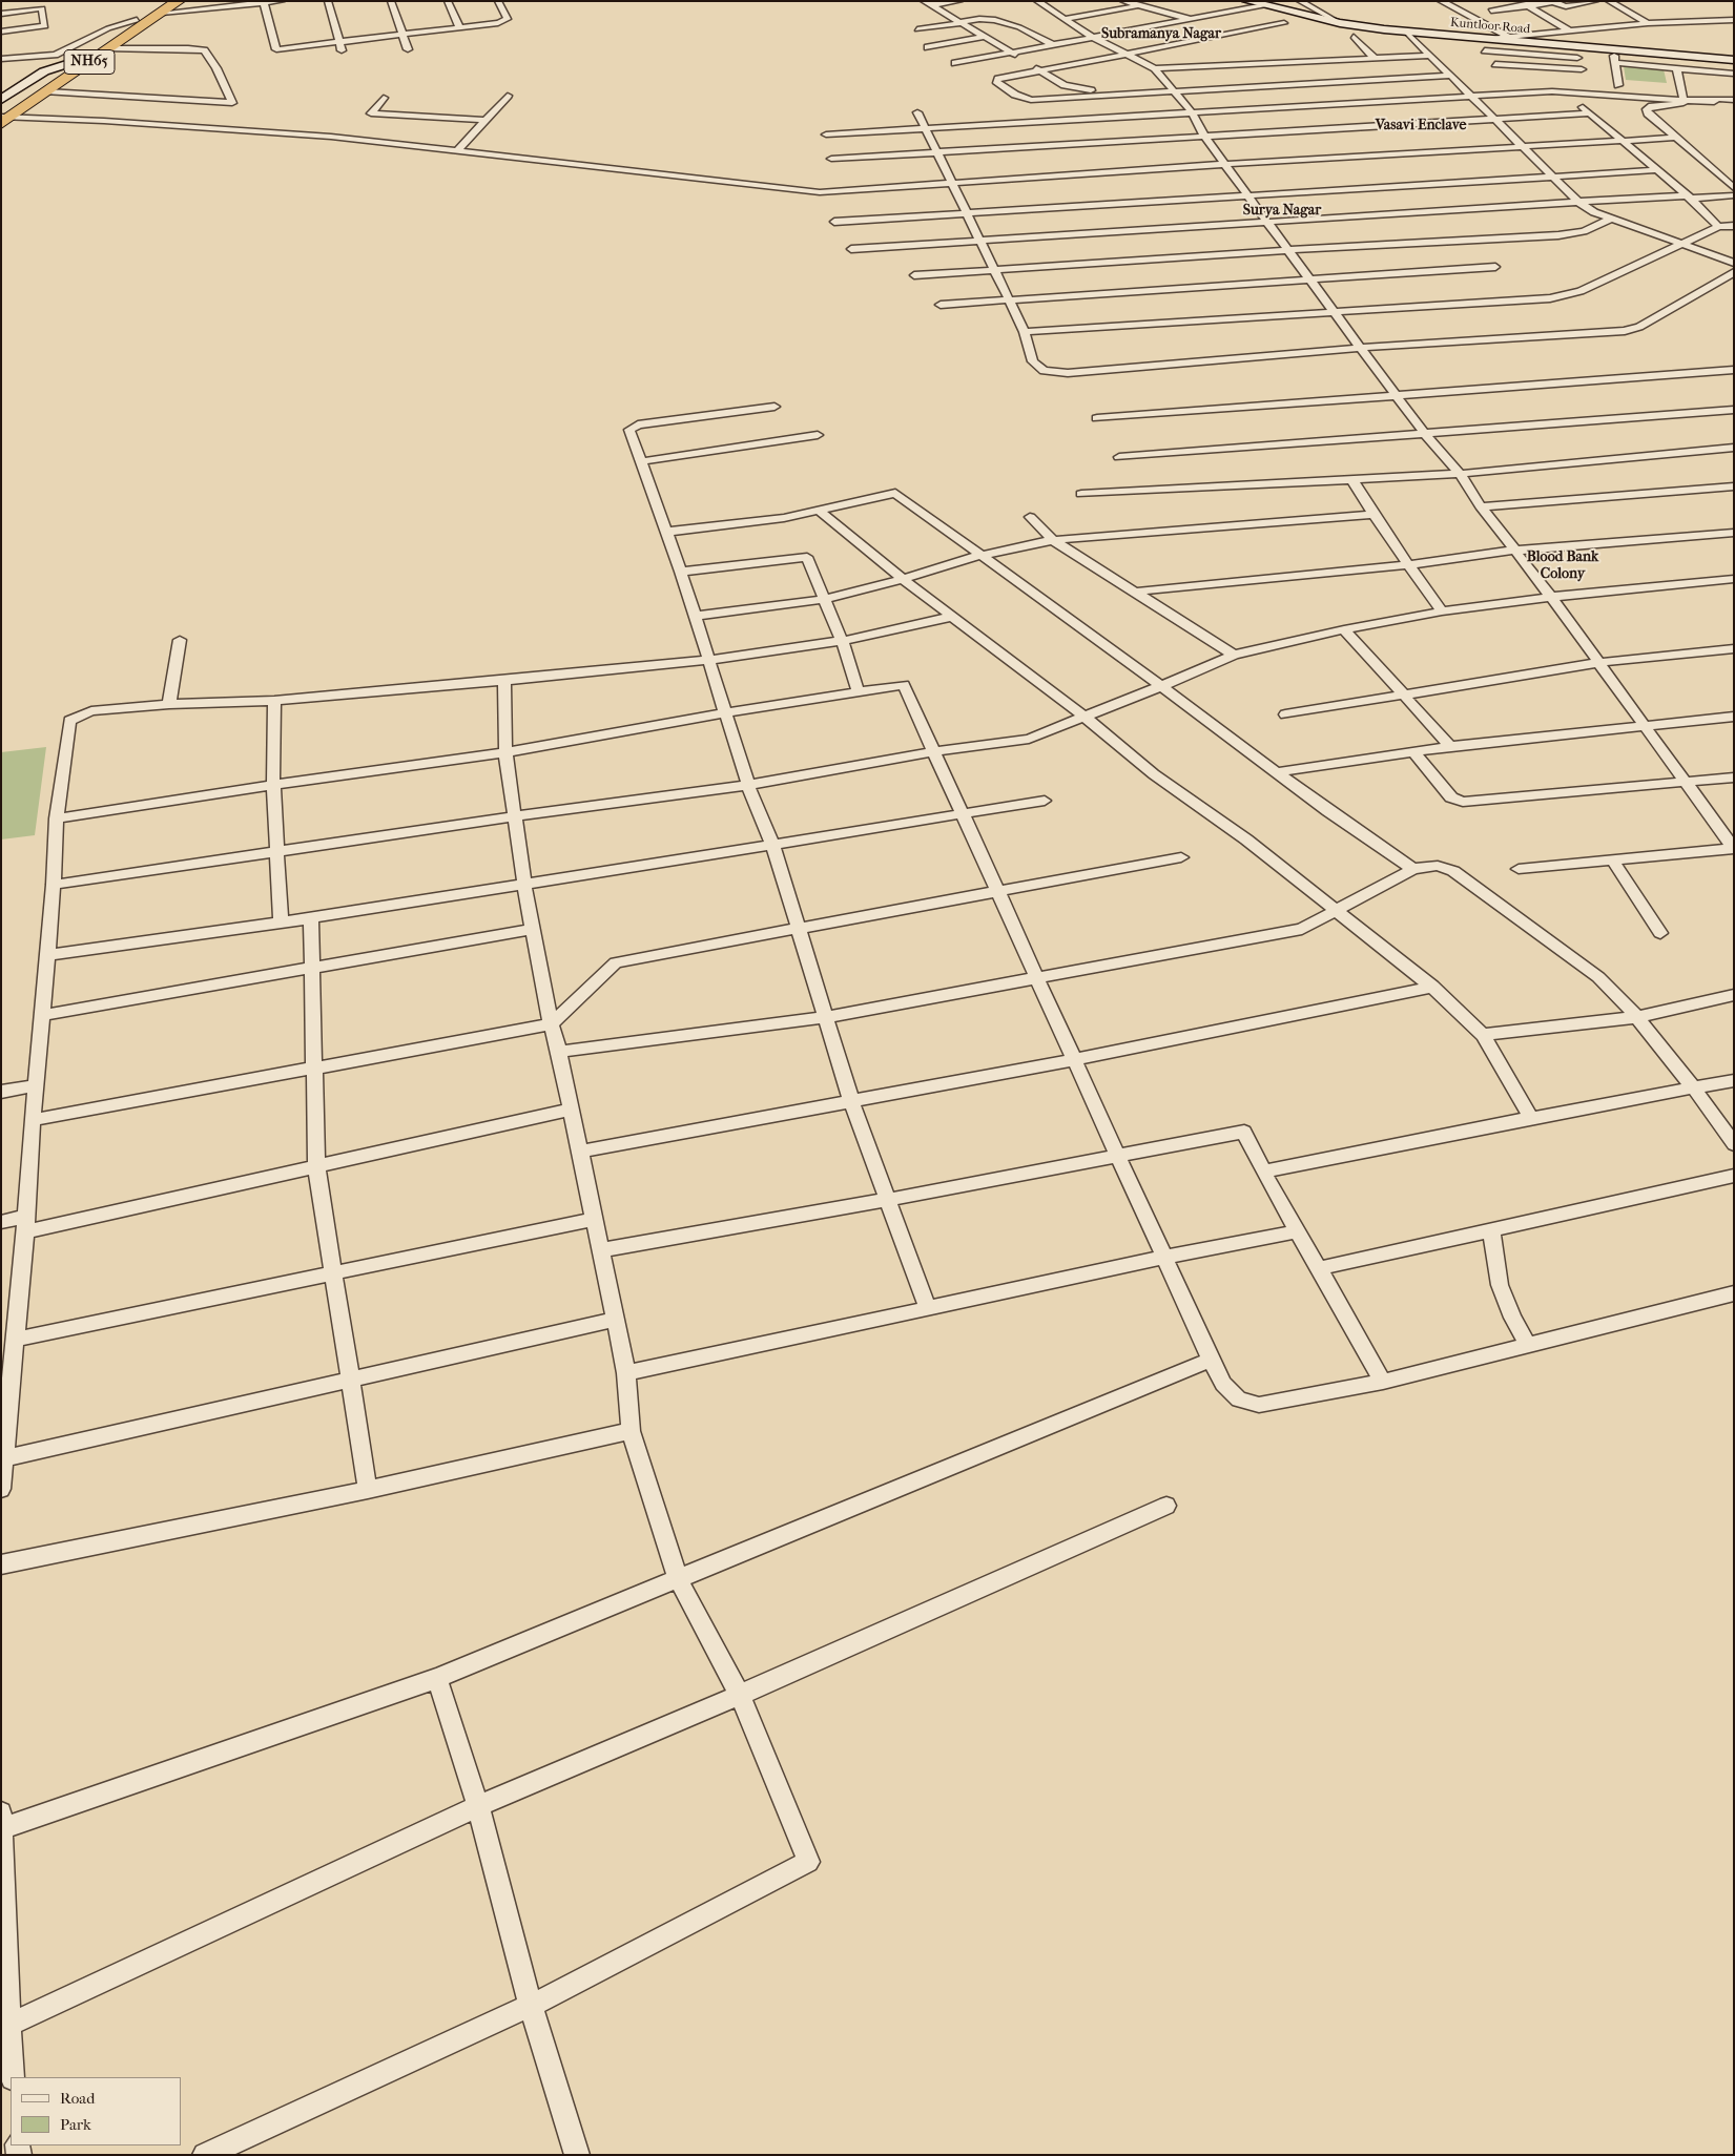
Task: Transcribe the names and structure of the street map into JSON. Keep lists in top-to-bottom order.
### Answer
{
  "streets": {
    "highway": ["NH65"],
    "street": ["Kuntloor Road"]
  },
  "districts": [
    "Subramanya Nagar",
    "Vasavi Enclave",
    "Surya Nagar",
    "Blood Bank Colony"
  ],
  "legend": ["Road", "Park"]
}
